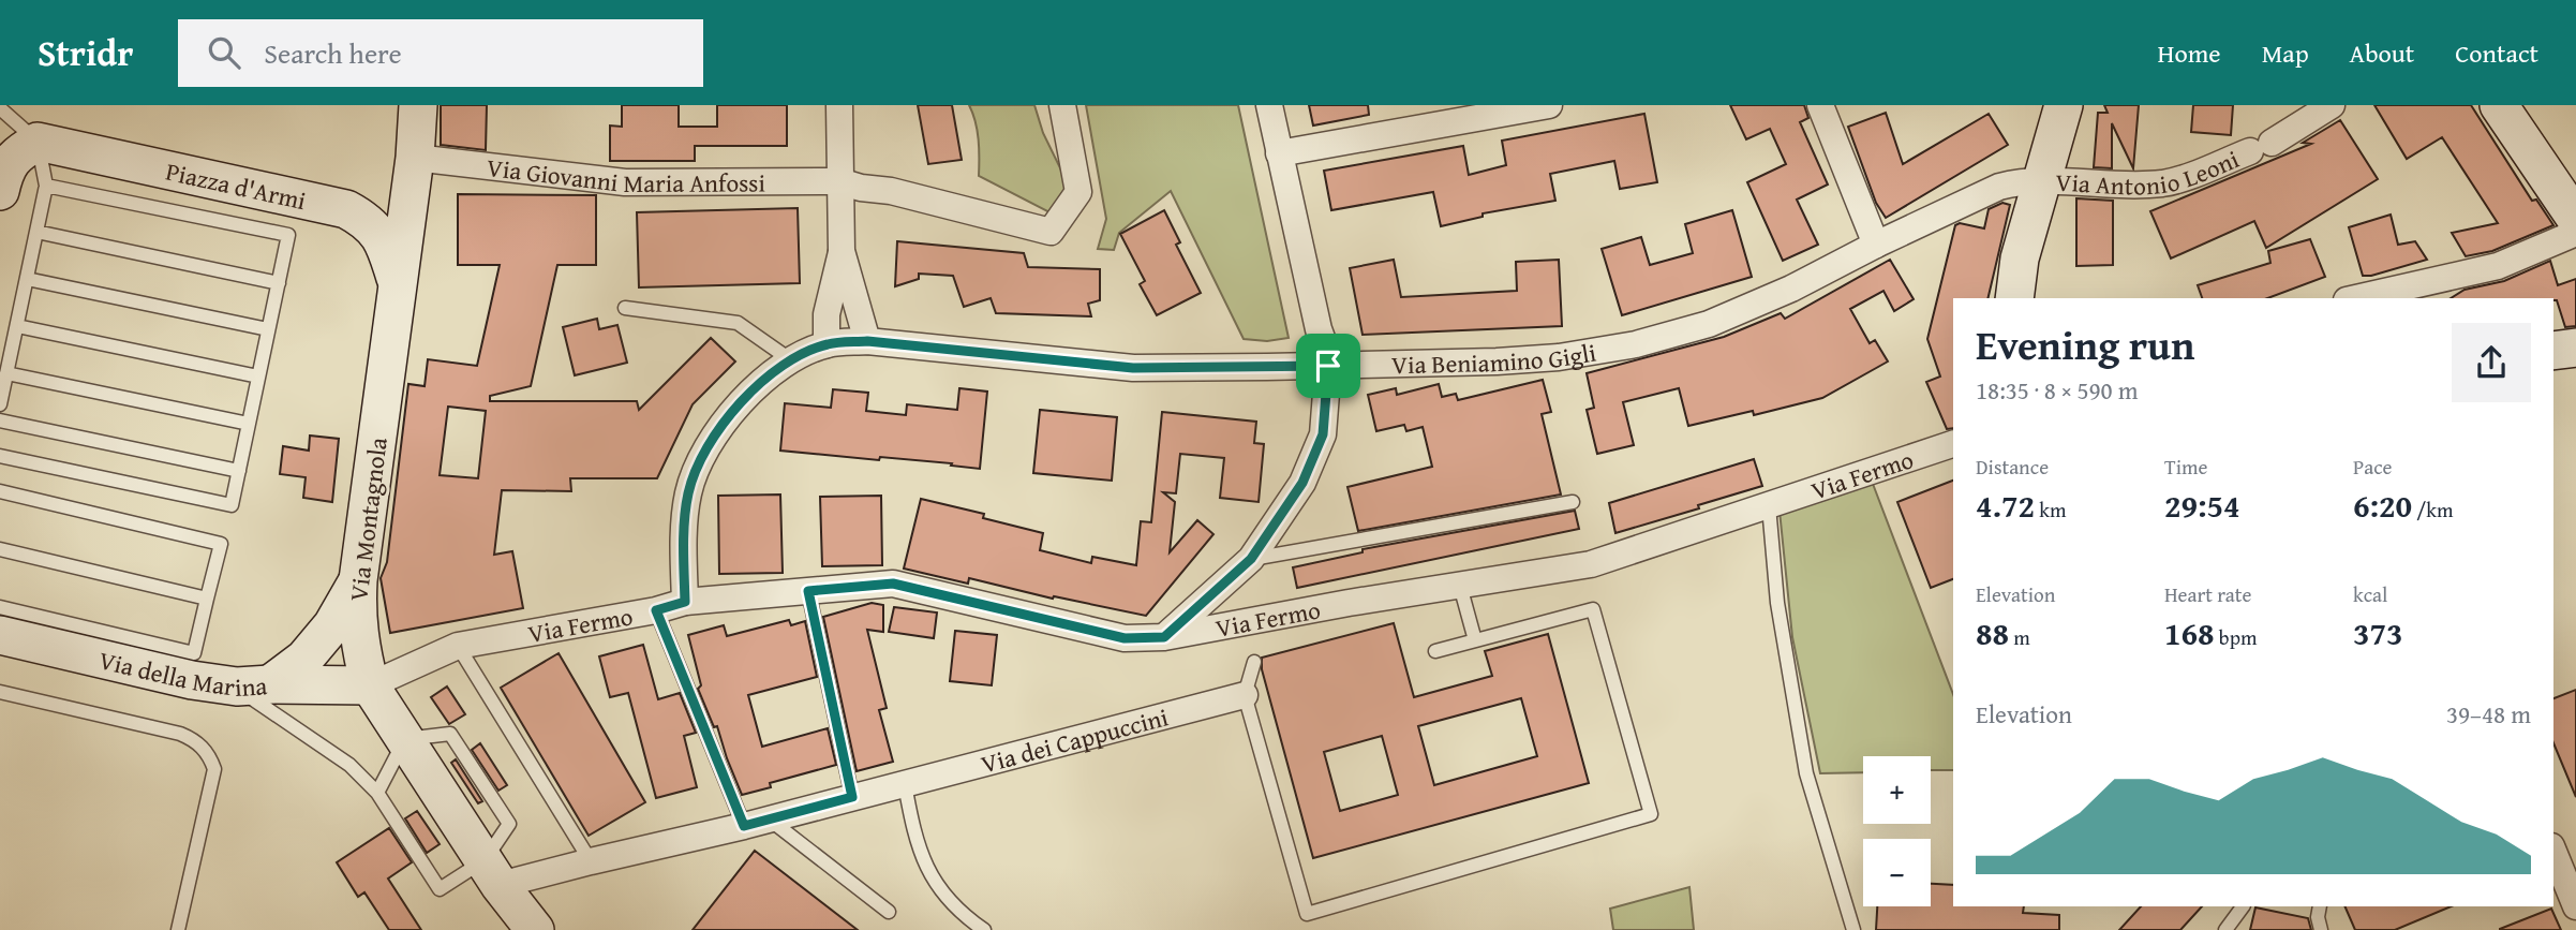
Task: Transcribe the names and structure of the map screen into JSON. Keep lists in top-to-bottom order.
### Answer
{
  "streets": {
    "main road": ["Piazza d'Armi", "Via Montagnola", "Via della Marina"],
    "street": [
      "Via Antonio Leoni",
      "Via Giovanni Maria Anfossi",
      "Via Beniamino Gigli",
      "Via Fermo",
      "Via dei Cappuccini"
    ]
  },
  "crossings": [
    ["Via Antonio Leoni", "Via Beniamino Gigli"],
    ["Via Giovanni Maria Anfossi", "Via Montagnola"],
    ["Piazza d'Armi", "Via Montagnola"],
    ["Via Beniamino Gigli", "Via Fermo"],
    ["Via Fermo", "Via Montagnola"],
    ["Via Fermo", "Via della Marina"],
    ["Via Montagnola", "Via della Marina"],
    ["Via Montagnola", "Via dei Cappuccini"]
  ],
  "page": {
    "header": "Stridr",
    "search": "Search here",
    "nav": [
      "Home",
      "Map",
      "About",
      "Contact"
    ],
    "heading": ["Evening run", "18:35 · 8 × 590 m"],
    "stats": [
      ["Distance", "4.72 km"],
      ["Time", "29:54"],
      ["Pace", "6:20 /km"],
      ["Elevation", "88 m"],
      ["Heart rate", "168 bpm"],
      ["kcal", "373"]
    ],
    "chart": ["Elevation", "39–48 m"],
    "map_buttons": ["+", "−"]
  }
}
